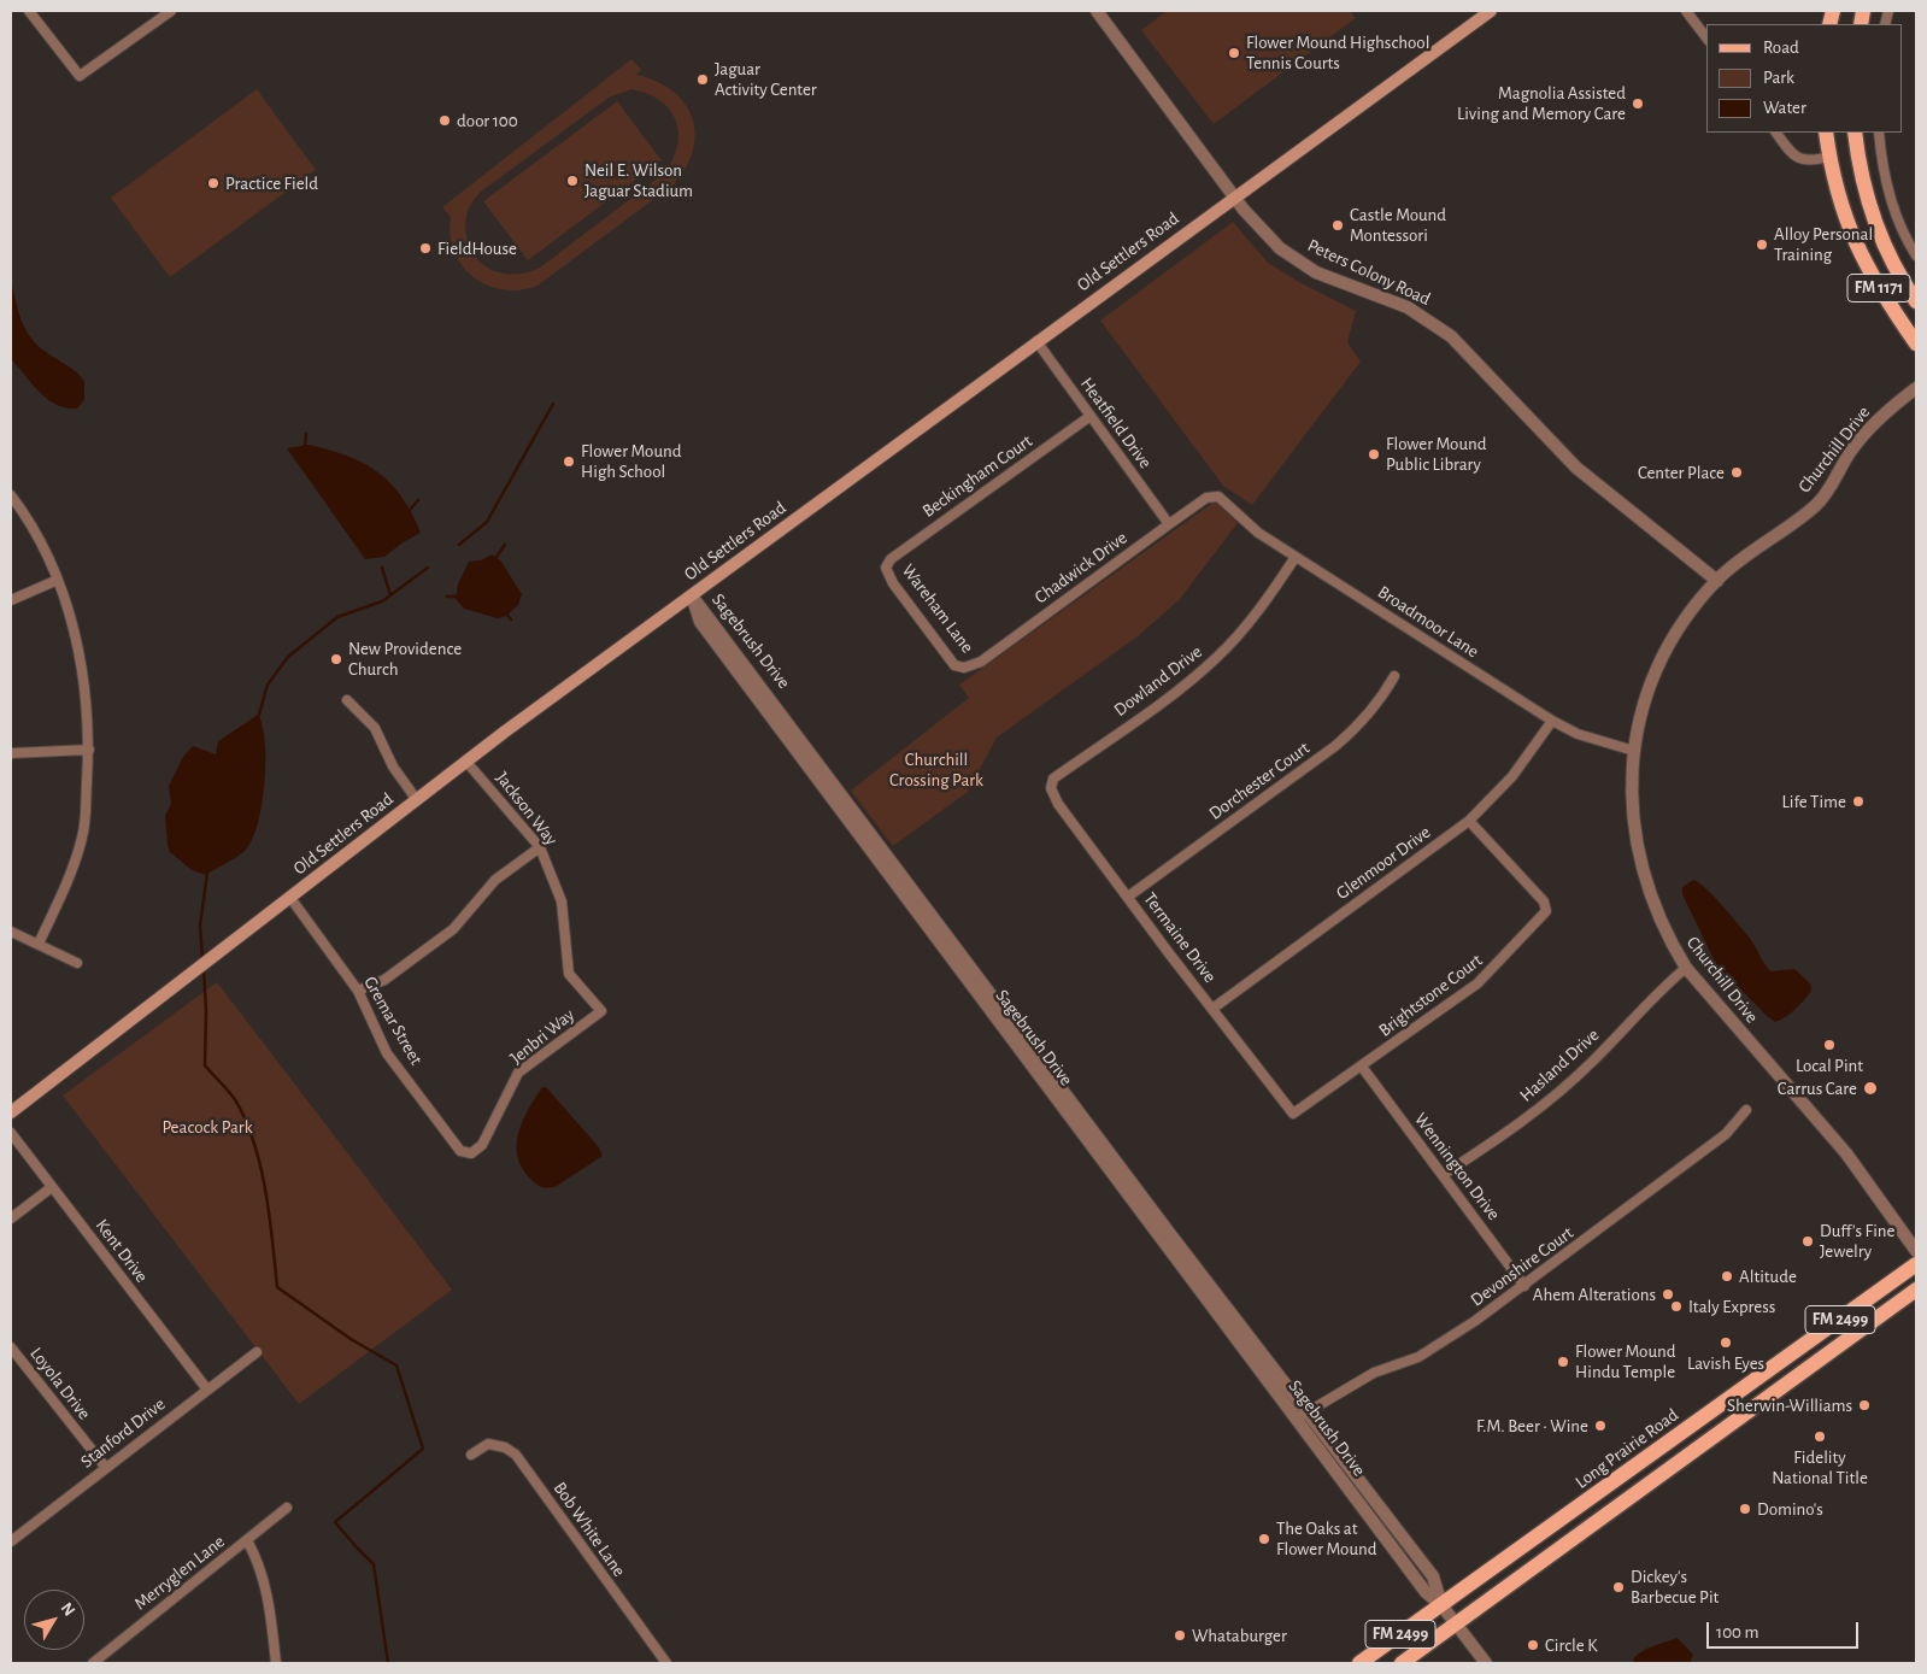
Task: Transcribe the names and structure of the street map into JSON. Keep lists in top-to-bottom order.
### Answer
{
  "streets": {
    "main road": [
      "Old Settlers Road",
      "FM 1171",
      "FM 2499",
      "Long Prairie Road"
    ],
    "street": [
      "Peters Colony Road",
      "Heatfield Drive",
      "Churchill Drive",
      "Beckingham Court",
      "Chadwick Drive",
      "Wareham Lane",
      "Broadmoor Lane",
      "Sagebrush Drive",
      "Dowland Drive",
      "Dorchester Court",
      "Jackson Way",
      "Glenmoor Drive",
      "Termaine Drive",
      "Brightstone Court",
      "Gremar Street",
      "Jenbri Way",
      "Hasland Drive",
      "Wennington Drive",
      "Kent Drive",
      "Devonshire Court",
      "Loyola Drive",
      "Stanford Drive",
      "Bob White Lane",
      "Merryglen Lane"
    ]
  },
  "crossings": [
    ["Old Settlers Road", "Peters Colony Road"],
    ["Old Settlers Road", "Heatfield Drive"],
    ["Old Settlers Road", "Sagebrush Drive"],
    ["Old Settlers Road", "Jackson Way"],
    ["Old Settlers Road", "Gremar Street"],
    ["Peters Colony Road", "Churchill Drive"],
    ["Heatfield Drive", "Beckingham Court"],
    ["Heatfield Drive", "Chadwick Drive"],
    ["Churchill Drive", "Broadmoor Lane"],
    ["Churchill Drive", "Hasland Drive"],
    ["Beckingham Court", "Wareham Lane"],
    ["Chadwick Drive", "Wareham Lane"],
    ["Chadwick Drive", "Broadmoor Lane"],
    ["Broadmoor Lane", "Dowland Drive"],
    ["Broadmoor Lane", "Glenmoor Drive"],
    ["Sagebrush Drive", "Devonshire Court"],
    ["Sagebrush Drive", "FM 2499"],
    ["Sagebrush Drive", "Long Prairie Road"],
    ["Dowland Drive", "Termaine Drive"],
    ["Dorchester Court", "Termaine Drive"],
    ["Jackson Way", "Jenbri Way"],
    ["Glenmoor Drive", "Termaine Drive"],
    ["Glenmoor Drive", "Brightstone Court"],
    ["Termaine Drive", "Brightstone Court"],
    ["Brightstone Court", "Wennington Drive"],
    ["Gremar Street", "Jenbri Way"],
    ["Hasland Drive", "Wennington Drive"],
    ["Wennington Drive", "Devonshire Court"],
    ["Kent Drive", "Stanford Drive"],
    ["Loyola Drive", "Stanford Drive"]
  ],
  "parks": ["Churchill Crossing Park", "Peacock Park"],
  "places": [
    "Flower Mound Highschool Tennis Courts",
    "Jaguar Activity Center",
    "Magnolia Assisted Living and Memory Care",
    "door 100",
    "Neil E. Wilson Jaguar Stadium",
    "Practice Field",
    "Castle Mound Montessori",
    "Alloy Personal Training",
    "FieldHouse",
    "Flower Mound Public Library",
    "Flower Mound High School",
    "Center Place",
    "New Providence Church",
    "Life Time",
    "Local Pint",
    "Carrus Care",
    "Duff's Fine Jewelry",
    "Altitude",
    "Ahem Alterations",
    "Italy Express",
    "Lavish Eyes",
    "Flower Mound Hindu Temple",
    "Sherwin-Williams",
    "F.M. Beer • Wine",
    "Fidelity National Title",
    "Domino's",
    "The Oaks at Flower Mound",
    "Dickey's Barbecue Pit",
    "Whataburger",
    "Circle K"
  ],
  "legend": ["Road", "Park", "Water"],
  "scale_bar": "100 m",
  "north": "top right"
}
